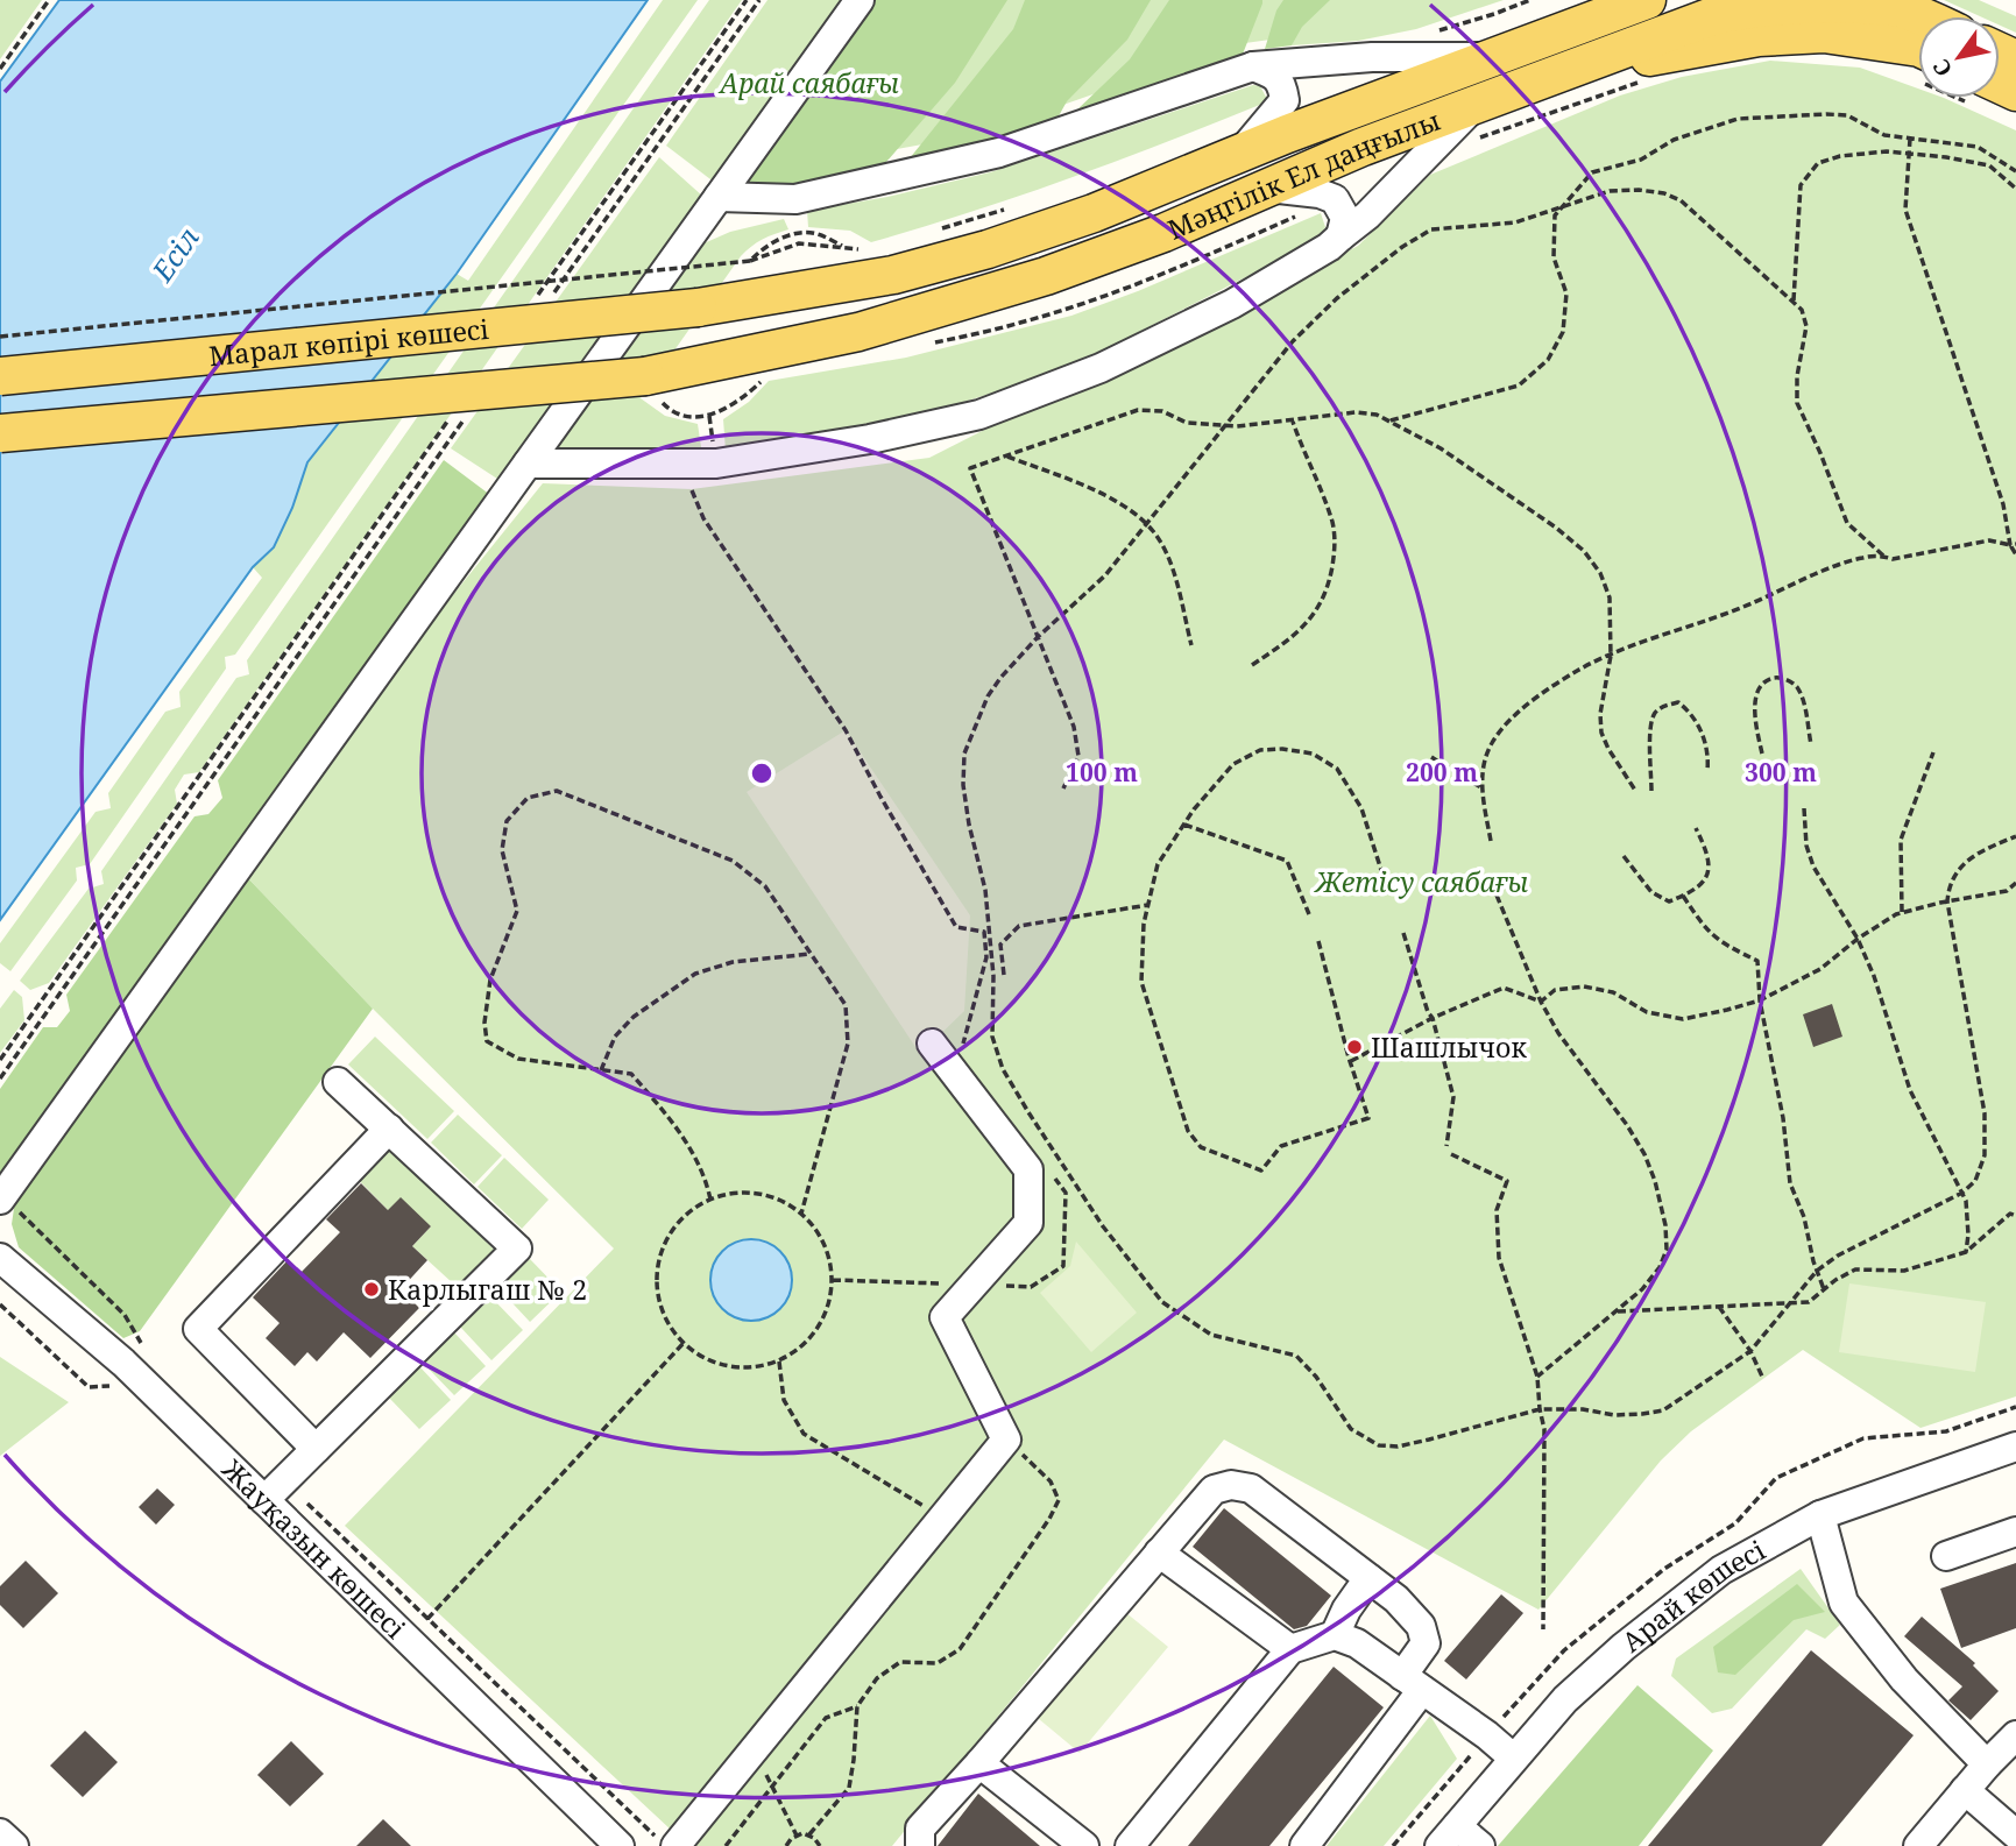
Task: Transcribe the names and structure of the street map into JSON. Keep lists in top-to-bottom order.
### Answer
{
  "streets": {
    "main road": ["Мәңгілік Ел даңғылы", "Марал көпірі көшесі"],
    "street": ["Жауқазын көшесі", "Арай көшесі"]
  },
  "crossings": [
    ["Мәңгілік Ел даңғылы", "Марал көпірі көшесі"]
  ],
  "water": ["Есіл"],
  "parks": ["Арай саябағы", "Жетісу саябағы"],
  "places": ["Шашлычок", "Карлыгаш № 2"],
  "north": "bottom left",
  "rings": ["100 m", "200 m", "300 m"]
}
